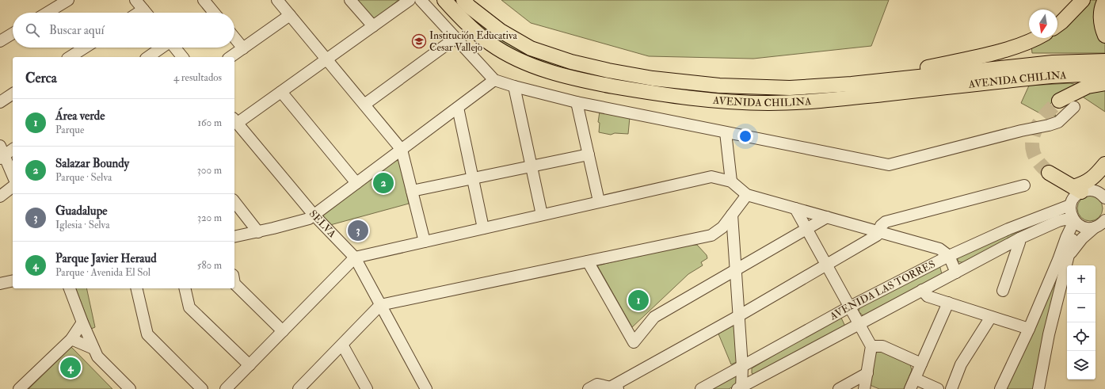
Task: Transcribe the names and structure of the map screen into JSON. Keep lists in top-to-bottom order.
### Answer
{
  "streets": {
    "main road": ["AVENIDA CHILINA"],
    "street": ["SELVA", "AVENIDA LAS TORRES"]
  },
  "places": {
    "school or university": ["Institución Educativa Cesar Vallejo"]
  },
  "north": "bottom",
  "page": {
    "search": "Buscar aquí",
    "heading": ["Cerca", "4 resultados"],
    "list": [
      {
        "mark": "1",
        "name": "Área verde",
        "note": "Parque",
        "value": "160 m"
      },
      {
        "mark": "2",
        "name": "Salazar Boundy",
        "note": "Parque · Selva",
        "value": "300 m"
      },
      {
        "mark": "3",
        "name": "Guadalupe",
        "note": "Iglesia · Selva",
        "value": "320 m"
      },
      {
        "mark": "4",
        "name": "Parque Javier Heraud",
        "note": "Parque · Avenida El Sol",
        "value": "580 m"
      }
    ],
    "pins": [
      "2",
      "3",
      "1",
      "4"
    ],
    "map_buttons": ["+", "−"]
  }
}
